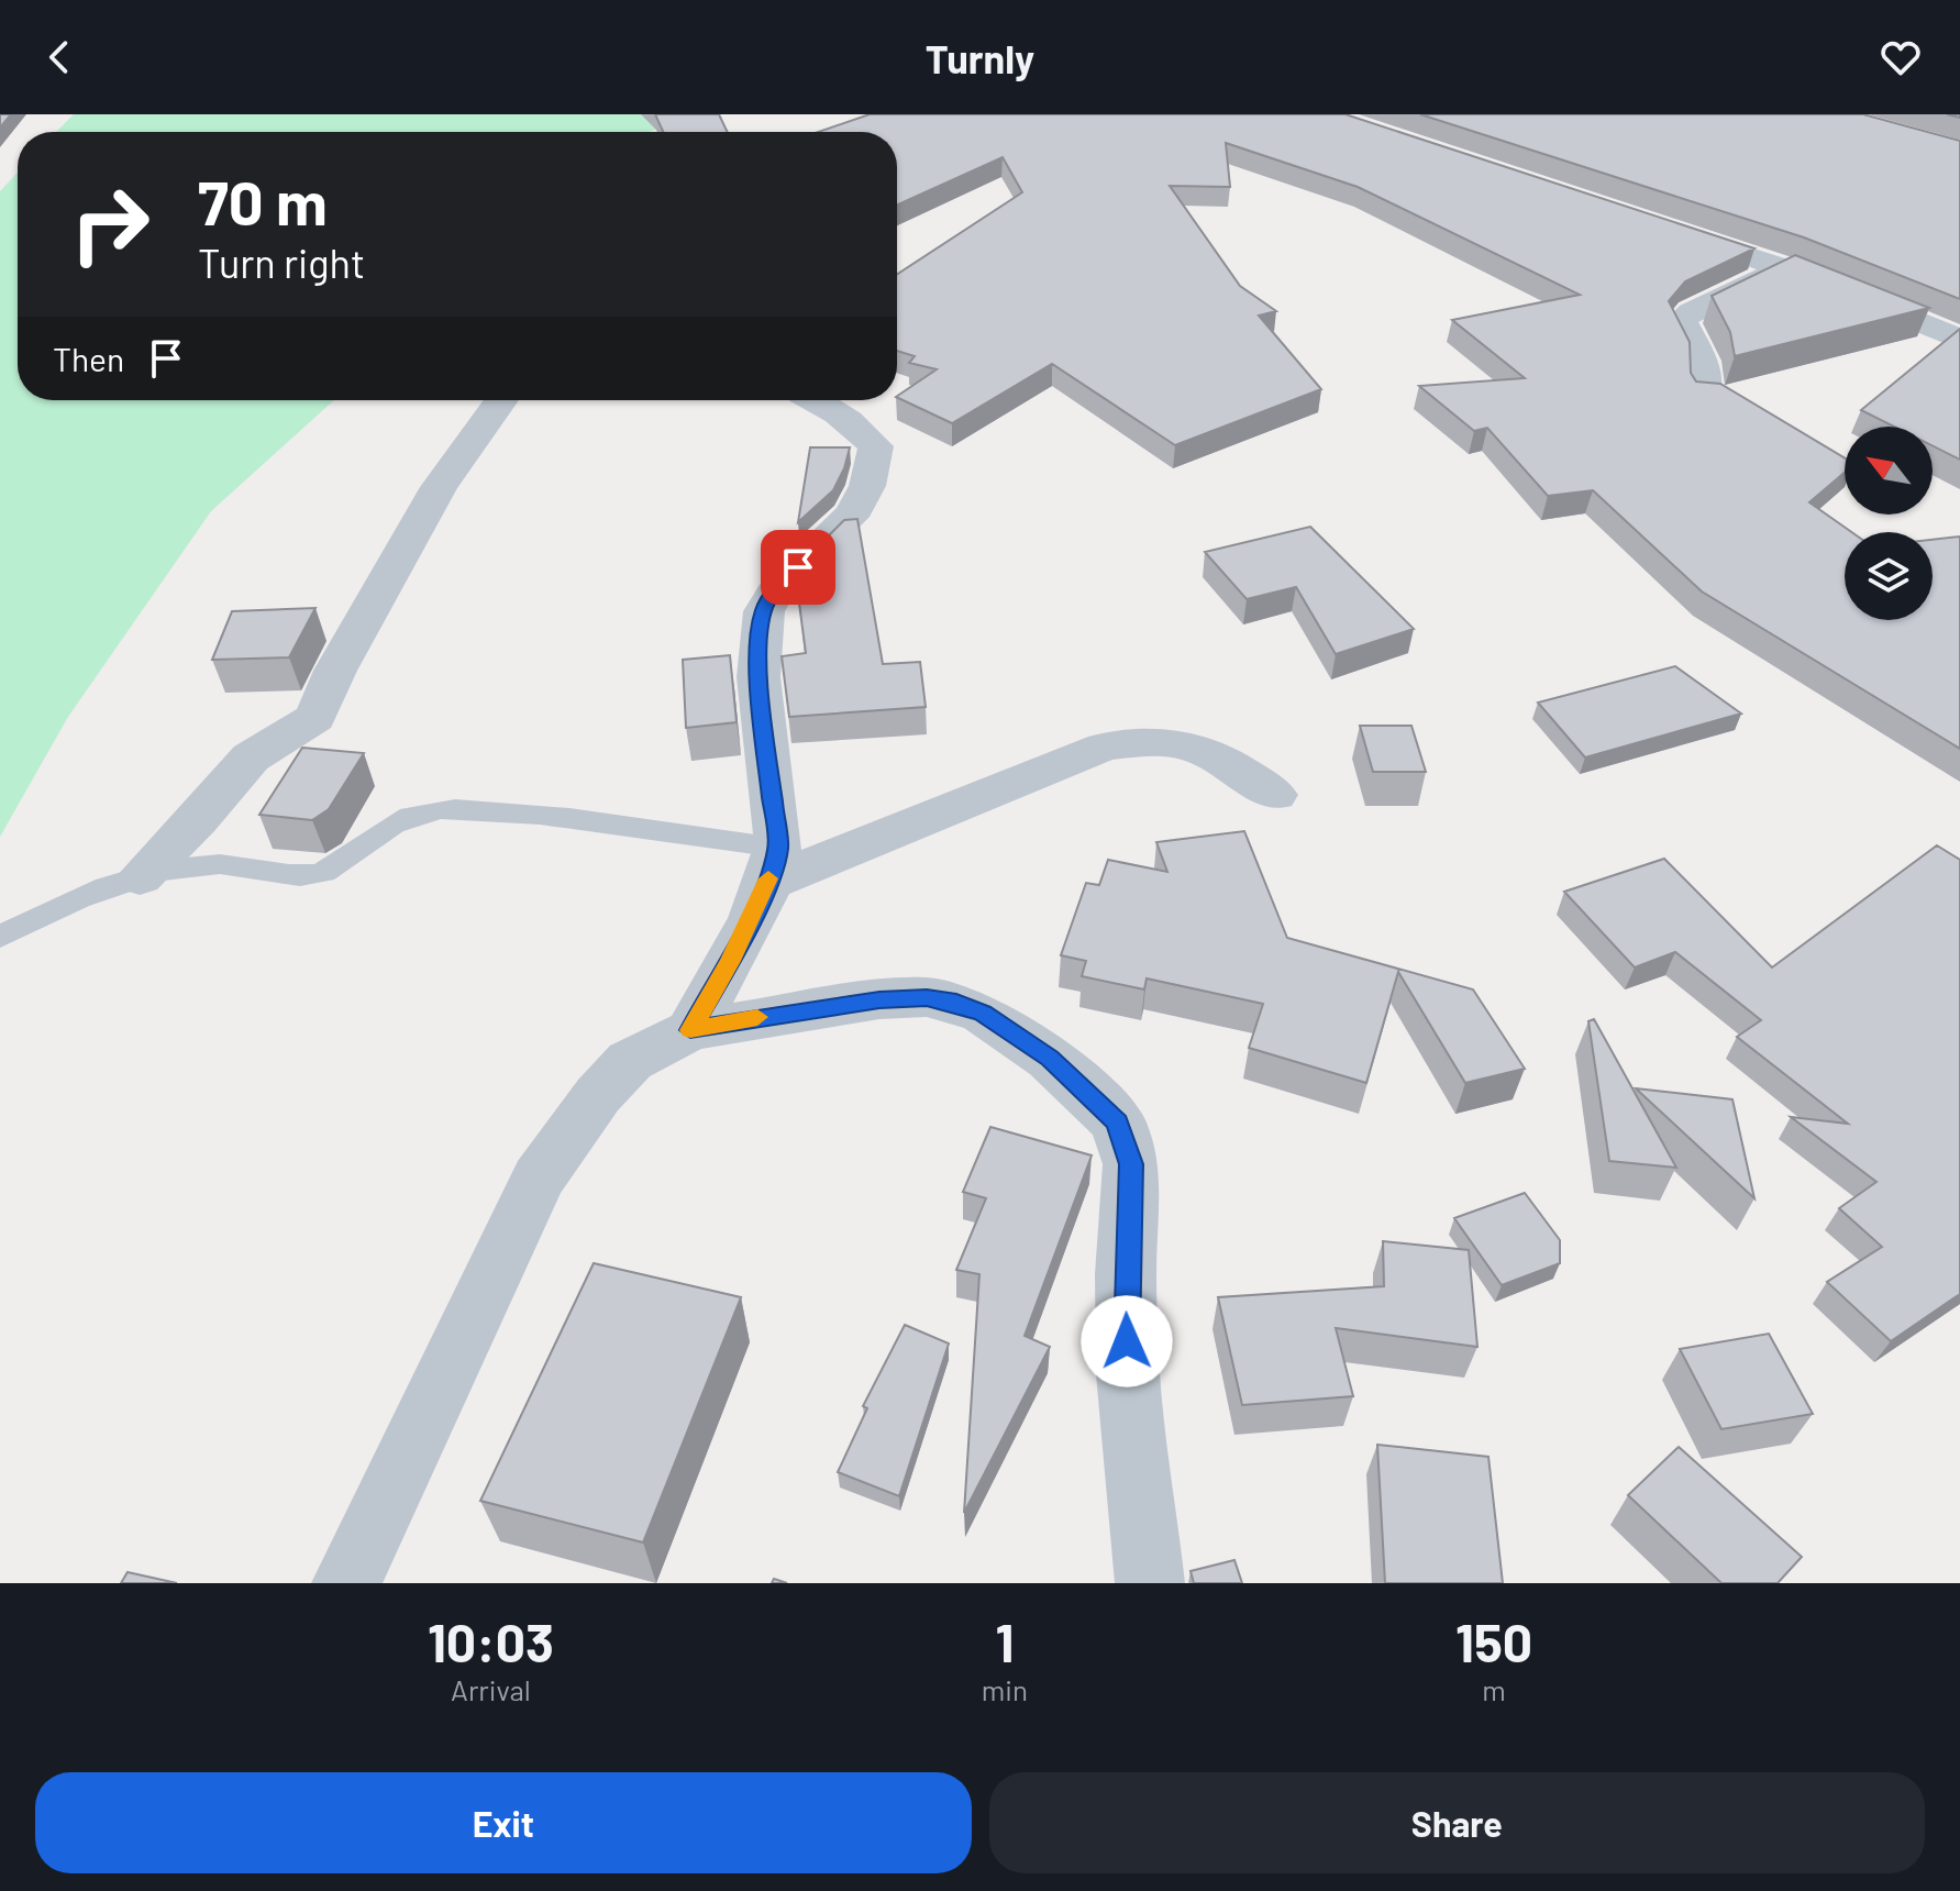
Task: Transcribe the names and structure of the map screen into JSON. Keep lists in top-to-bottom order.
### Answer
{
  "north": "top left",
  "page": {
    "header": "Turnly",
    "turn": ["70 m", "Turn right"],
    "then": "Then",
    "eta": [
      "10:03",
      "Arrival",
      "1",
      "min",
      "150",
      "m"
    ],
    "buttons": ["Exit", "Share"]
  }
}
